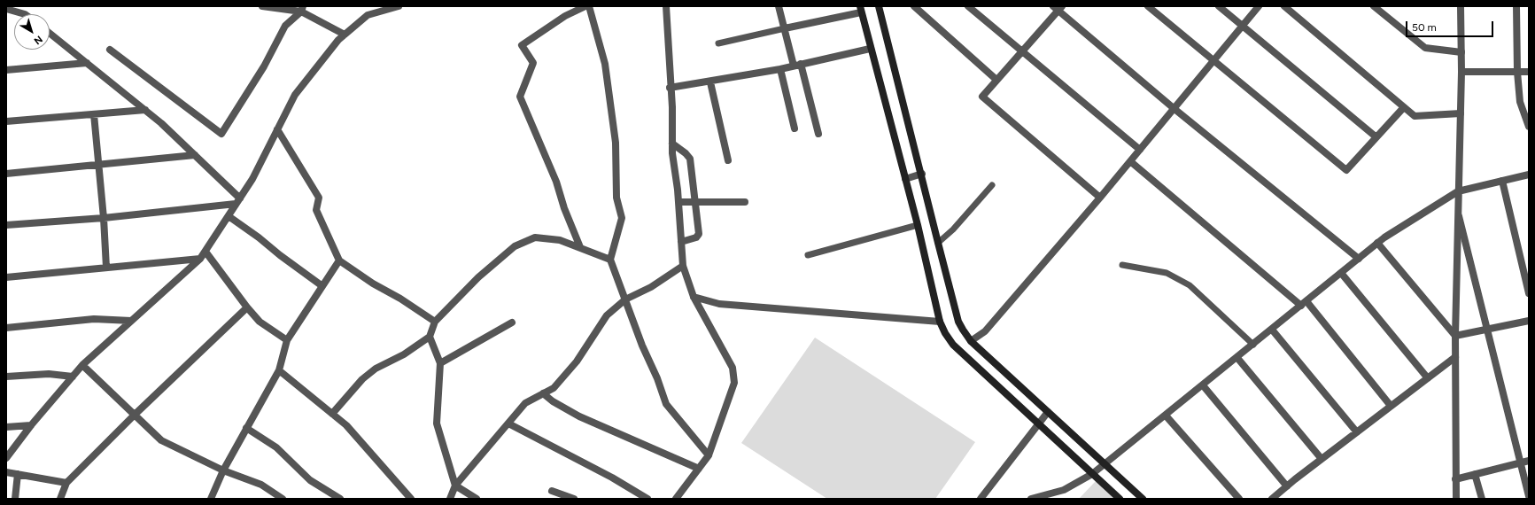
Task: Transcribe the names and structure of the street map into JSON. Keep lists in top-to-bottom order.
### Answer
{
  "scale_bar": "50 m",
  "north": "bottom right"
}
